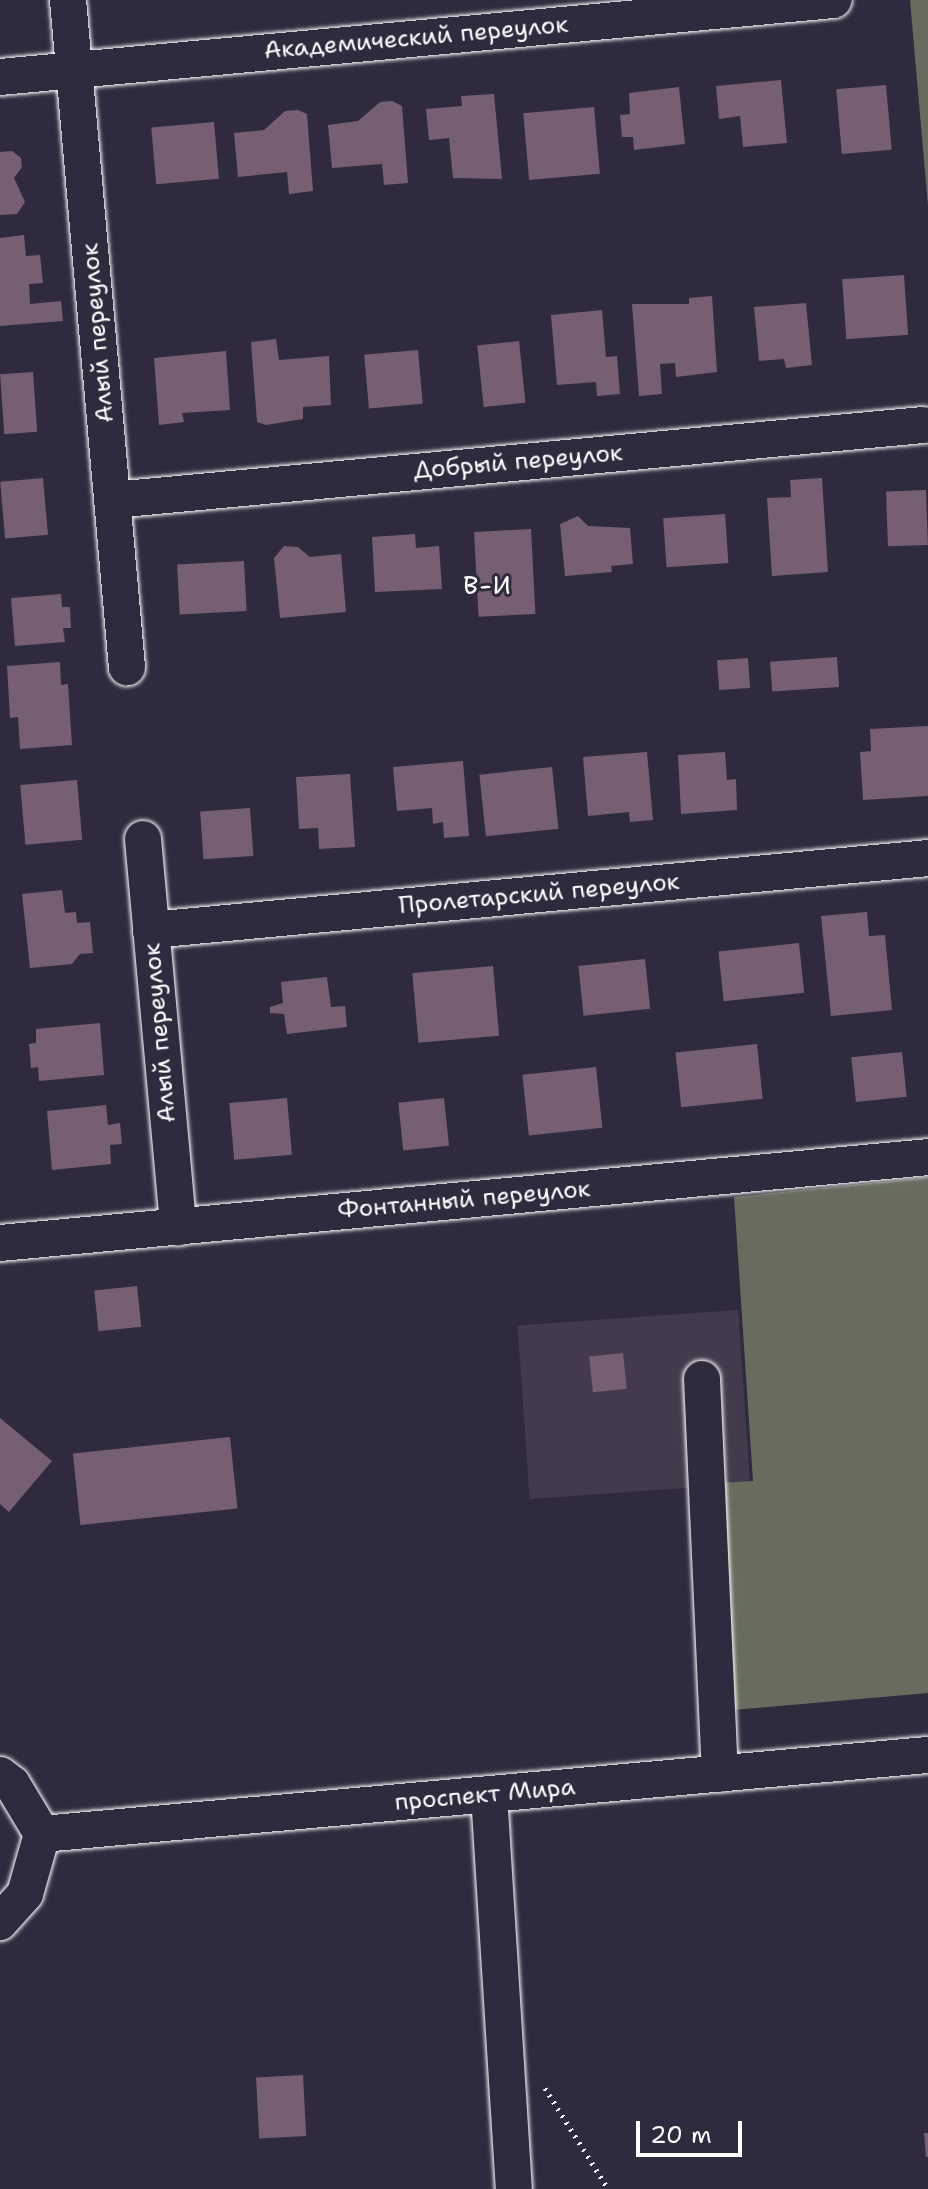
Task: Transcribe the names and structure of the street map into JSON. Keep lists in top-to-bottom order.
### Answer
{
  "streets": {
    "street": [
      "Академический переулок",
      "Алый переулок",
      "Добрый переулок",
      "Пролетарский переулок",
      "Фонтанный переулок",
      "проспект Мира"
    ]
  },
  "crossings": [
    ["Академический переулок", "Алый переулок"],
    ["Алый переулок", "Добрый переулок"],
    ["Алый переулок", "Пролетарский переулок"],
    ["Алый переулок", "Фонтанный переулок"]
  ],
  "districts": ["В-И"],
  "scale_bar": "20 m"
}
